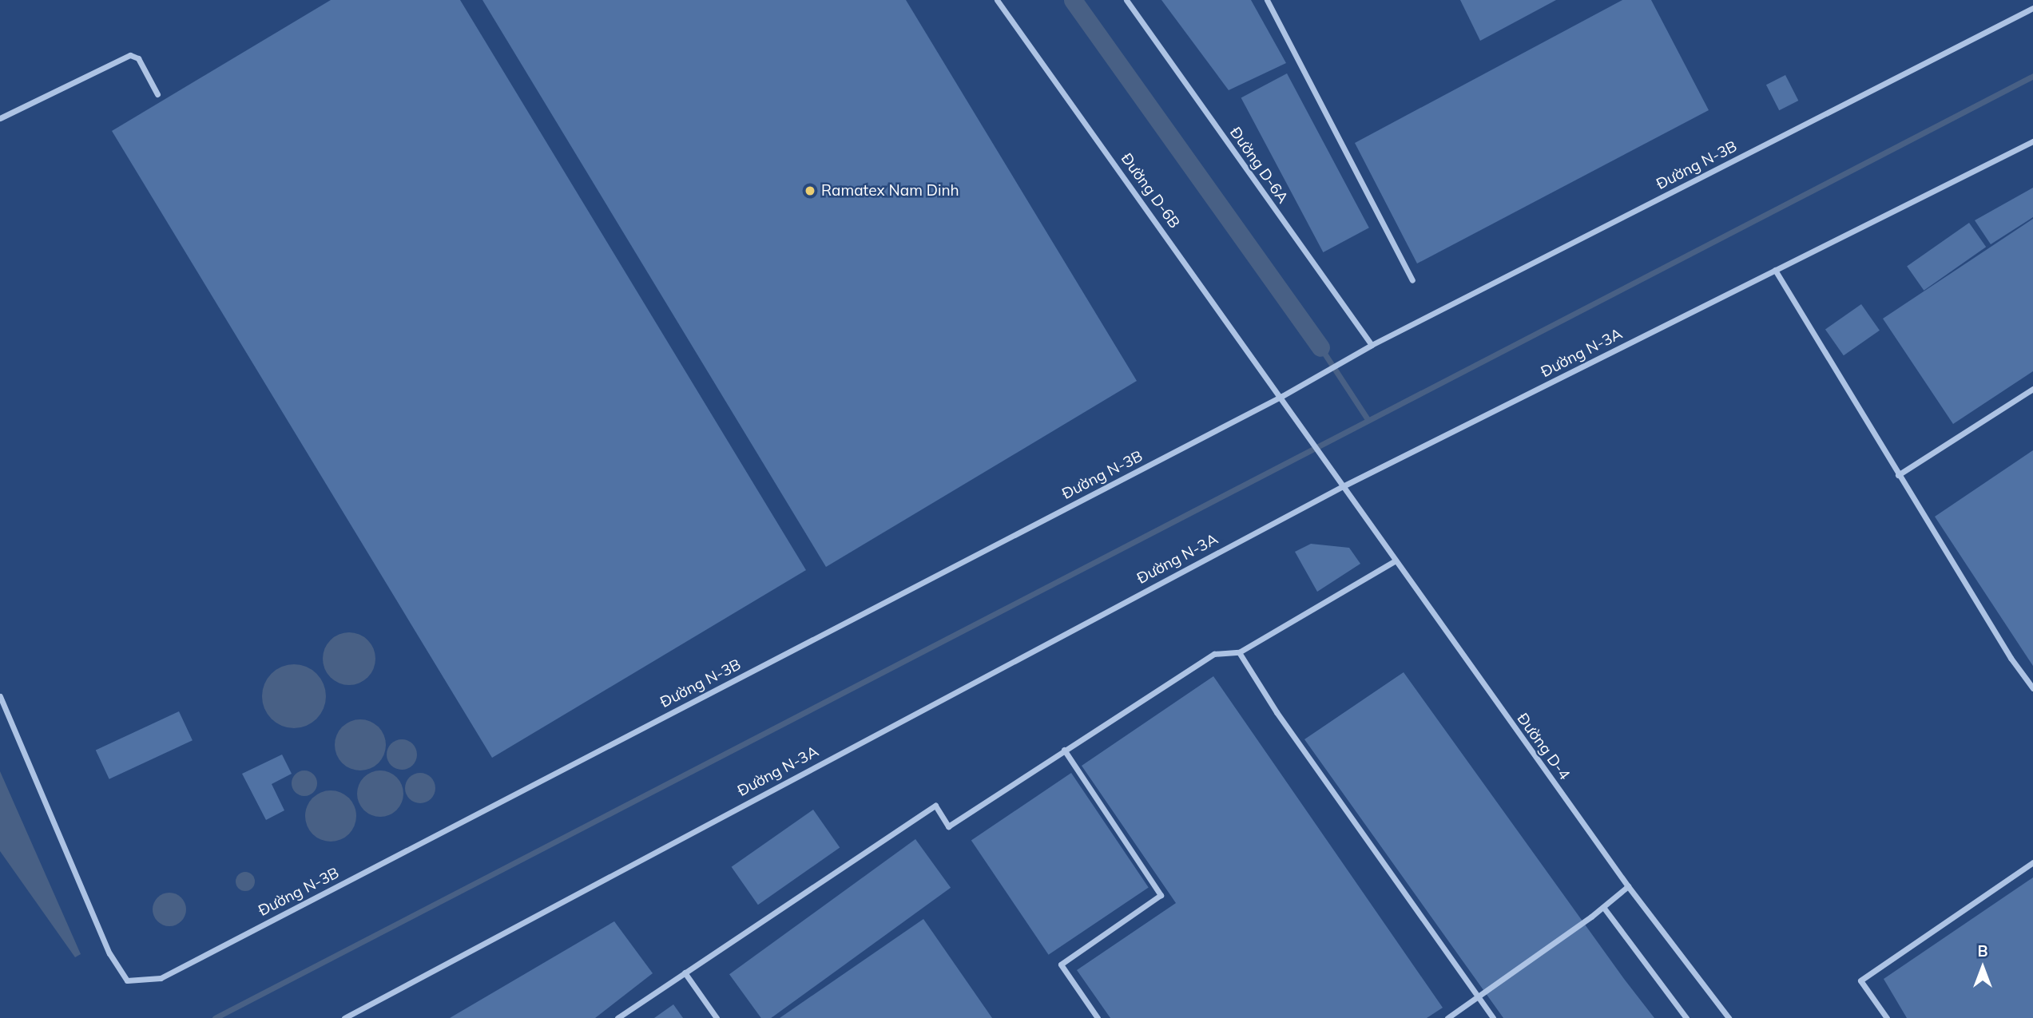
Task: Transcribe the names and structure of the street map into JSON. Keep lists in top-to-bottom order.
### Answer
{
  "streets": {
    "street": [
      "Đường D-6A",
      "Đường N-3B",
      "Đường D-6B",
      "Đường N-3A",
      "Đường D-4"
    ]
  },
  "crossings": [
    ["Đường D-6A", "Đường N-3B"],
    ["Đường N-3B", "Đường D-6B"],
    ["Đường D-6B", "Đường D-4"],
    ["Đường N-3A", "Đường D-4"]
  ],
  "places": ["Ramatex Nam Dinh"],
  "north": "top"
}
